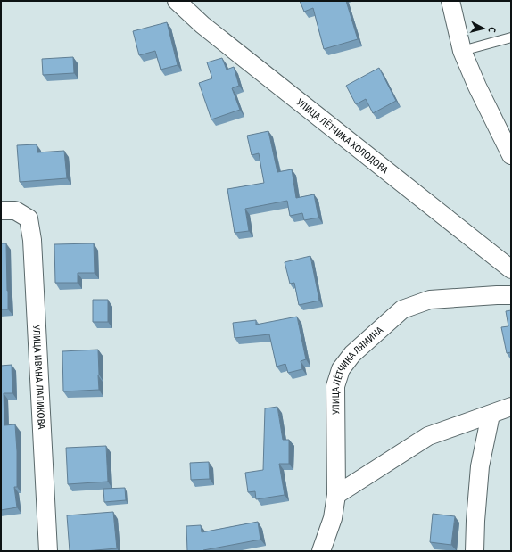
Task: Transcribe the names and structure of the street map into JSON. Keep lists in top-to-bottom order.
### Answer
{
  "streets": {
    "street": ["УЛИЦА ЛЁТЧИКА ХОЛОДОВА", "УЛИЦА ЛЁТЧИКА ЛЯМИНА", "УЛИЦА ИВАНА ЛАПИКОВА"]
  },
  "north": "right"
}
